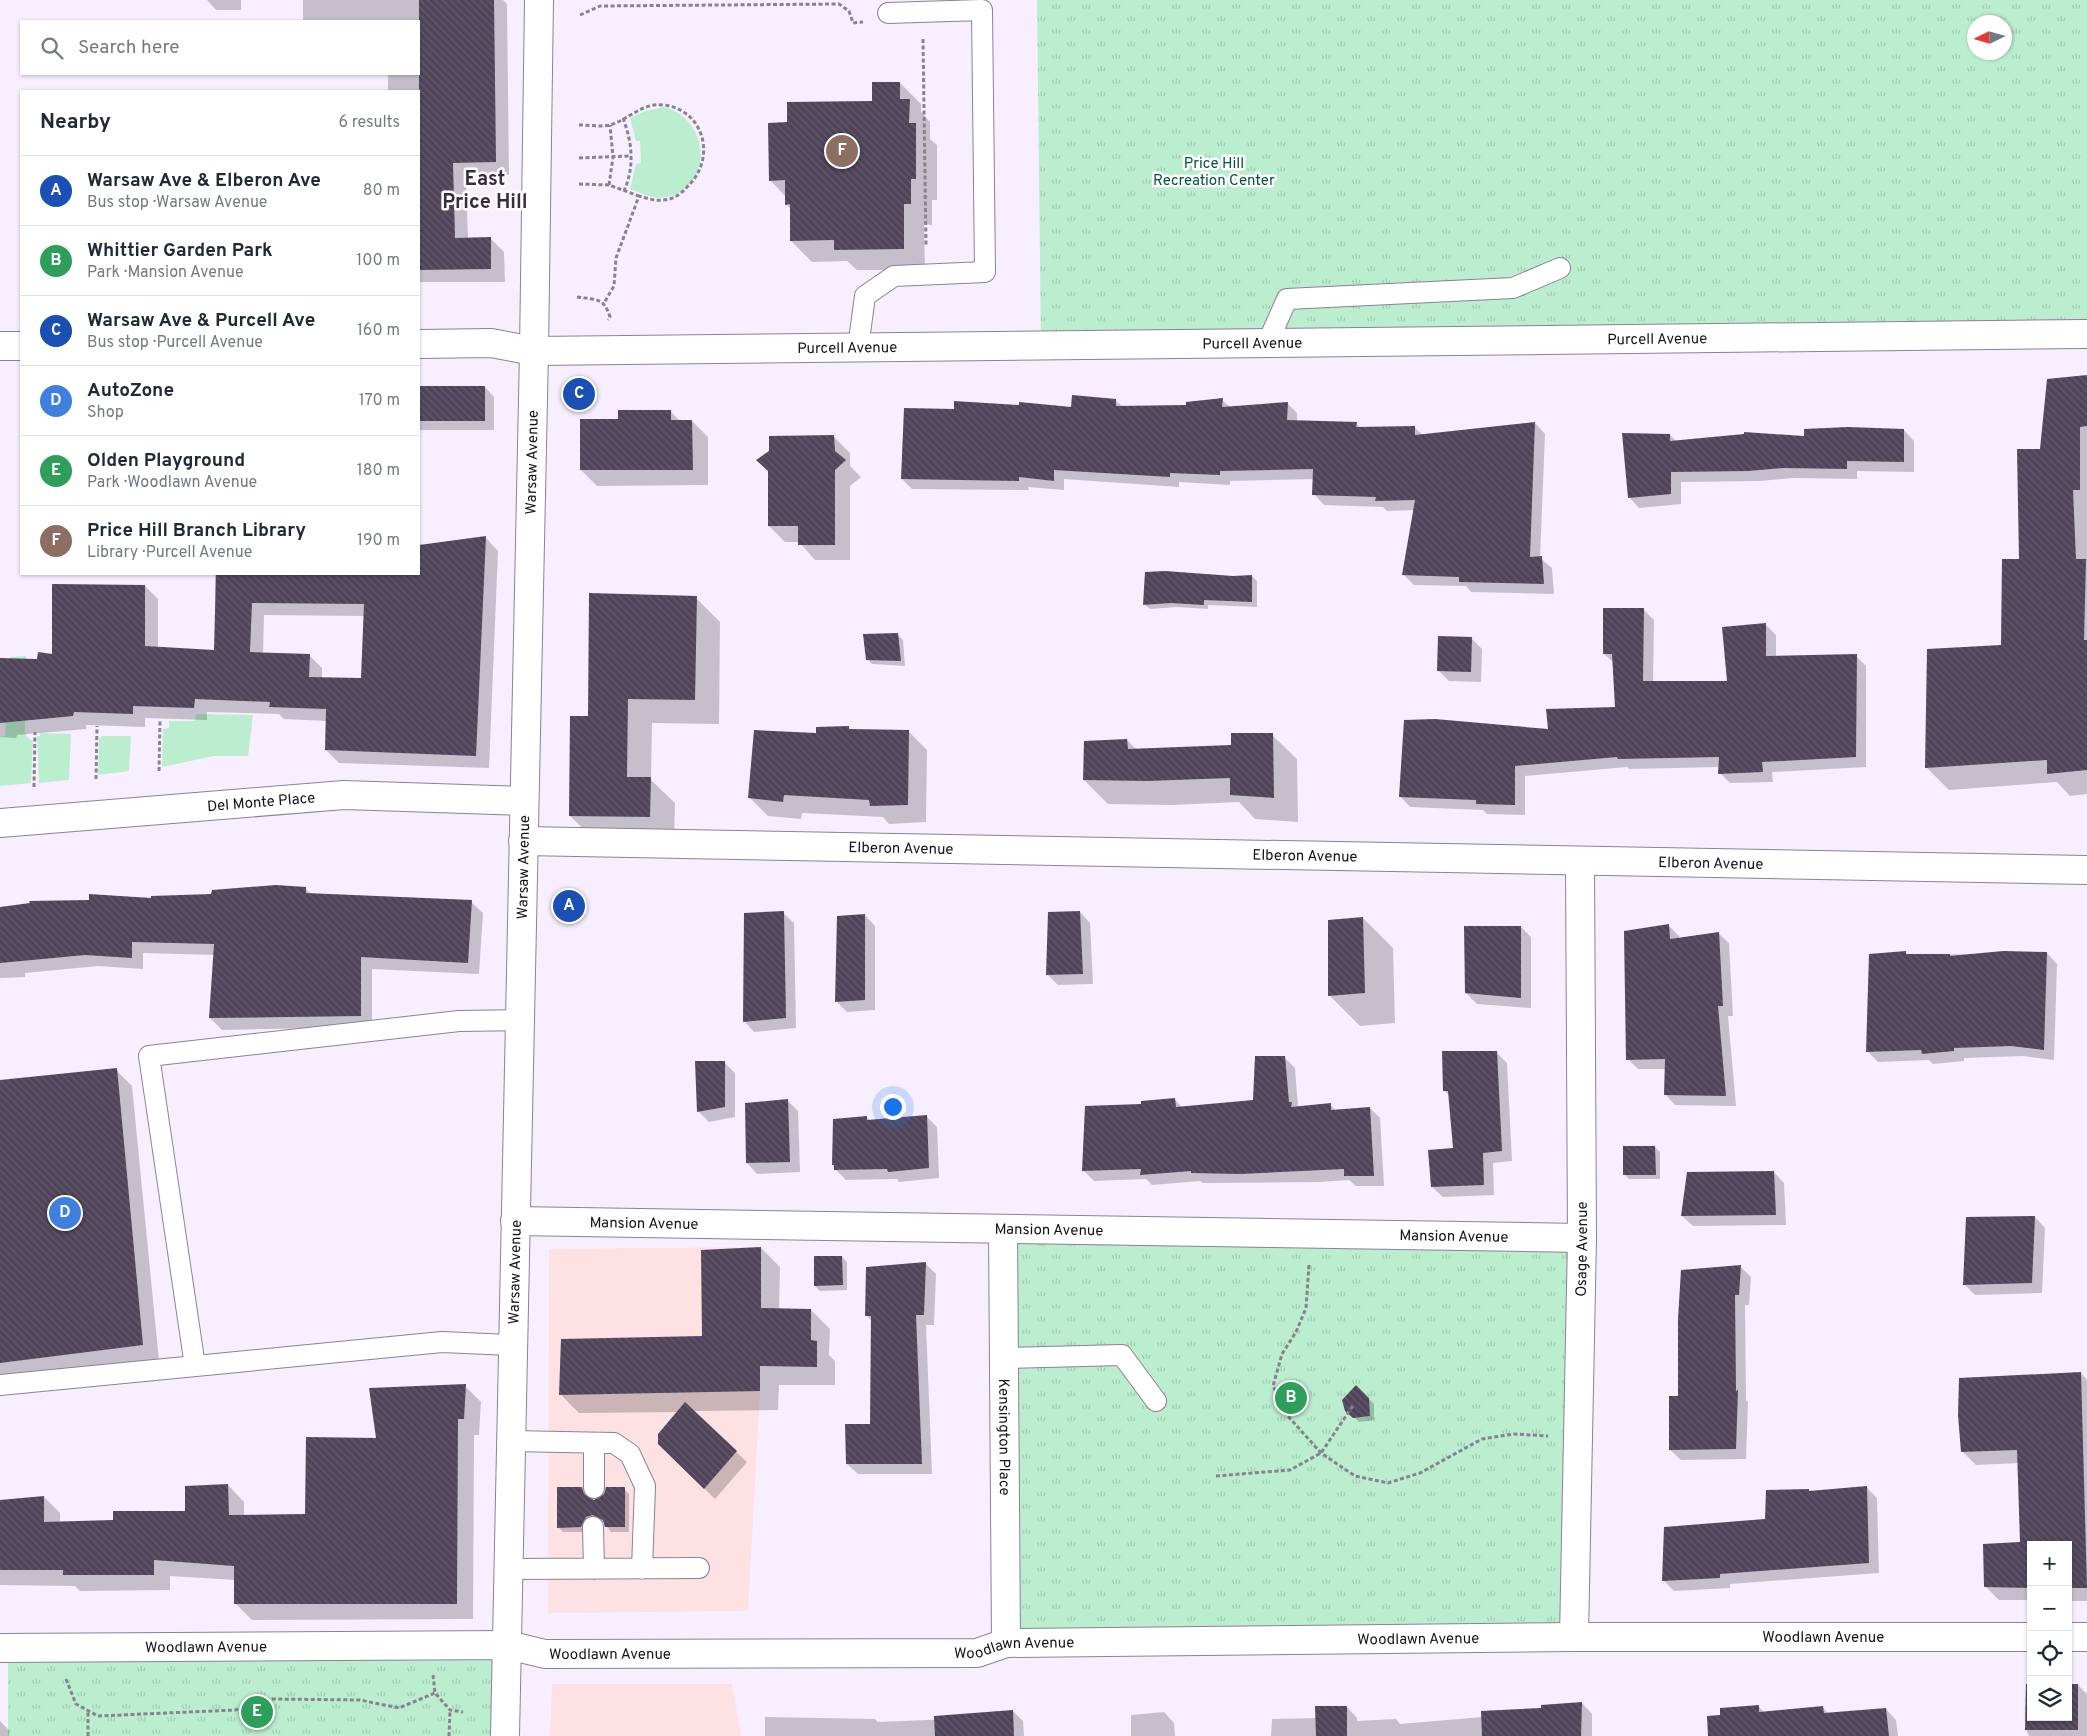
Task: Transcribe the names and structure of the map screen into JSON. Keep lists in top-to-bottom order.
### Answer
{
  "streets": {
    "street": [
      "Purcell Avenue",
      "Warsaw Avenue",
      "Del Monte Place",
      "Elberon Avenue",
      "Mansion Avenue",
      "Osage Avenue",
      "Kensington Place",
      "Woodlawn Avenue"
    ]
  },
  "crossings": [
    ["Purcell Avenue", "Warsaw Avenue"],
    ["Warsaw Avenue", "Del Monte Place"],
    ["Warsaw Avenue", "Elberon Avenue"],
    ["Warsaw Avenue", "Mansion Avenue"],
    ["Warsaw Avenue", "Woodlawn Avenue"],
    ["Elberon Avenue", "Osage Avenue"],
    ["Mansion Avenue", "Osage Avenue"],
    ["Mansion Avenue", "Kensington Place"],
    ["Osage Avenue", "Woodlawn Avenue"],
    ["Kensington Place", "Woodlawn Avenue"]
  ],
  "districts": ["East Price Hill"],
  "parks": ["Price Hill Recreation Center"],
  "north": "left",
  "page": {
    "search": "Search here",
    "heading": ["Nearby", "6 results"],
    "pins": [
      "F",
      "C",
      "A",
      "D",
      "B",
      "E"
    ],
    "list": [
      {
        "mark": "A",
        "name": "Warsaw Ave & Elberon Ave",
        "note": "Bus stop · Warsaw Avenue",
        "value": "80 m"
      },
      {
        "mark": "B",
        "name": "Whittier Garden Park",
        "note": "Park · Mansion Avenue",
        "value": "100 m"
      },
      {
        "mark": "C",
        "name": "Warsaw Ave & Purcell Ave",
        "note": "Bus stop · Purcell Avenue",
        "value": "160 m"
      },
      {
        "mark": "D",
        "name": "AutoZone",
        "note": "Shop",
        "value": "170 m"
      },
      {
        "mark": "E",
        "name": "Olden Playground",
        "note": "Park · Woodlawn Avenue",
        "value": "180 m"
      },
      {
        "mark": "F",
        "name": "Price Hill Branch Library",
        "note": "Library · Purcell Avenue",
        "value": "190 m"
      }
    ],
    "map_buttons": ["+", "−"]
  }
}
